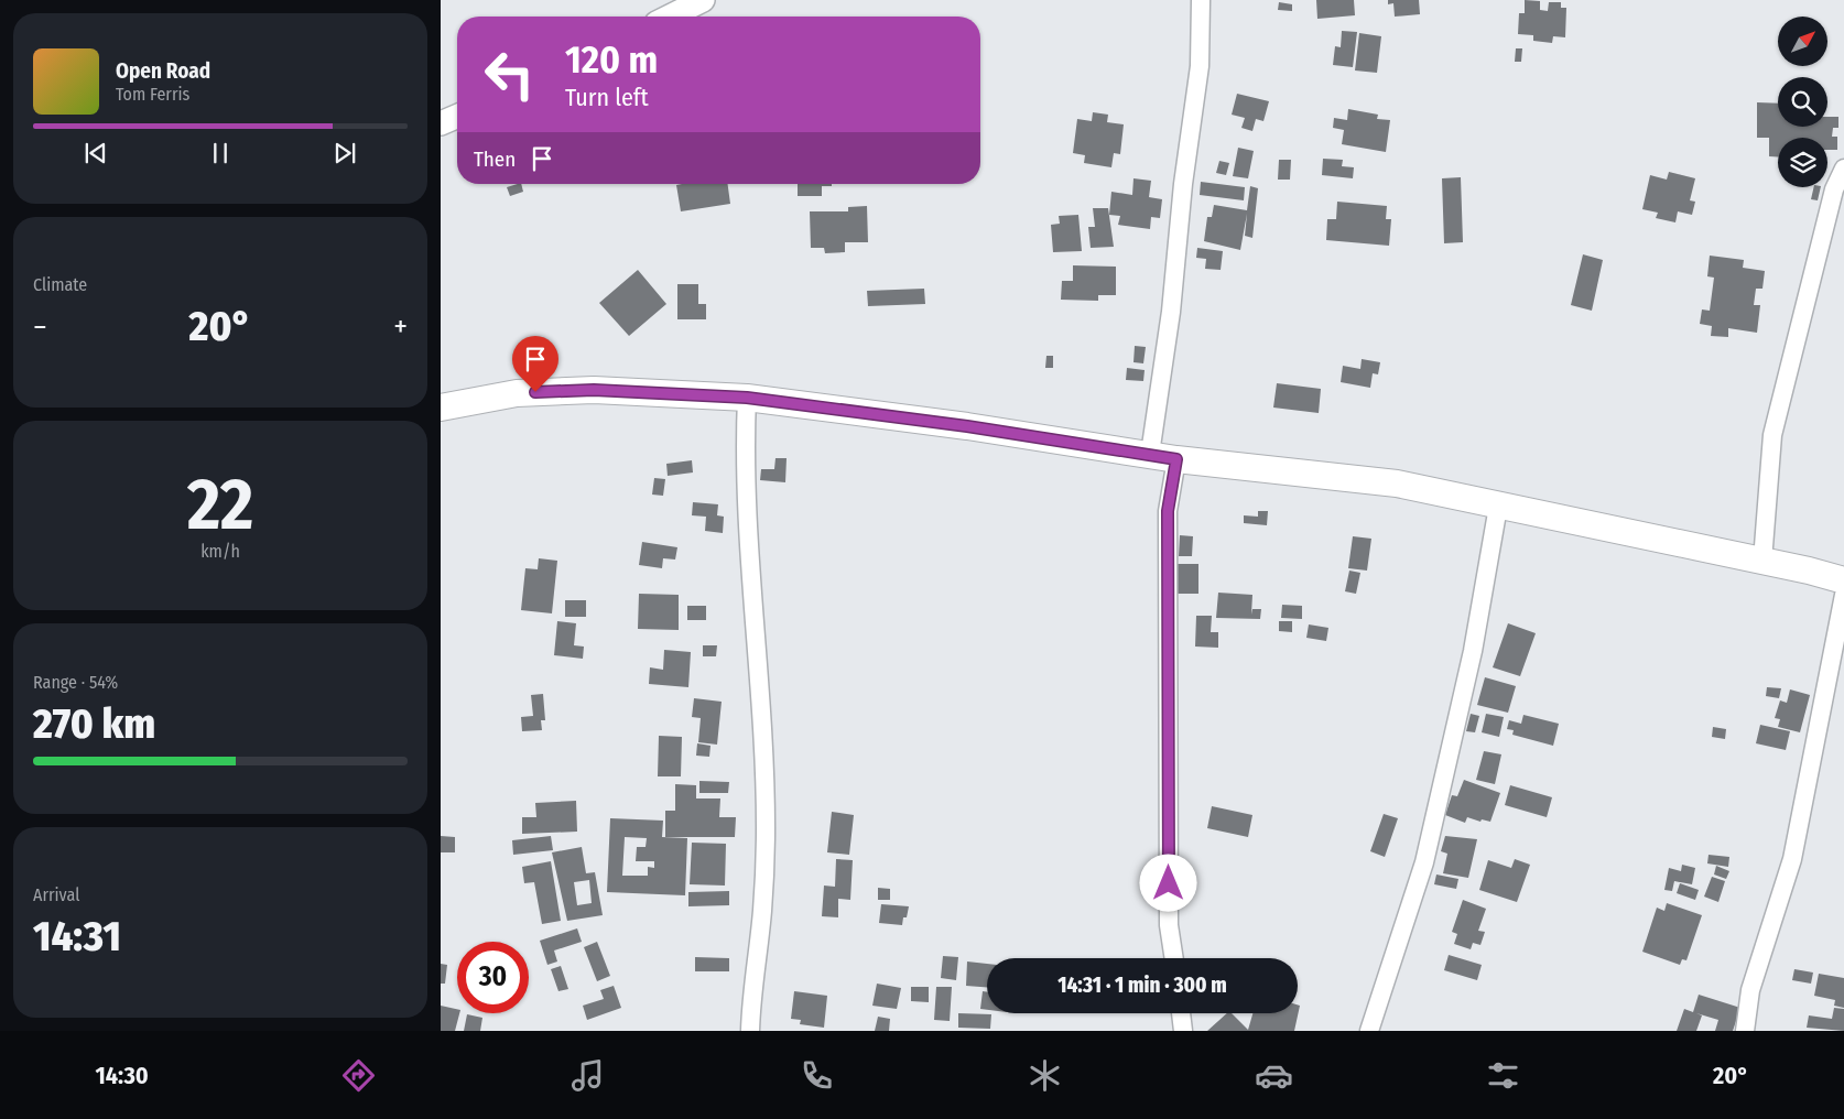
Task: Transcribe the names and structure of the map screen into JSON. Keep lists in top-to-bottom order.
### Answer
{
  "north": "top right",
  "page": {
    "turn": ["120 m", "Turn left"],
    "song": ["Open Road", "Tom Ferris"],
    "then": "Then",
    "tile": [
      "Climate",
      ["22", "km/h"],
      ["Range · 54%", "270 km"],
      ["Arrival", "14:31"]
    ],
    "heat": ["−", "20°", "+"],
    "limit": "30",
    "trip": "14:31 · 1 min · 300 m",
    "tabs": ["14:30", "20°"]
  }
}
